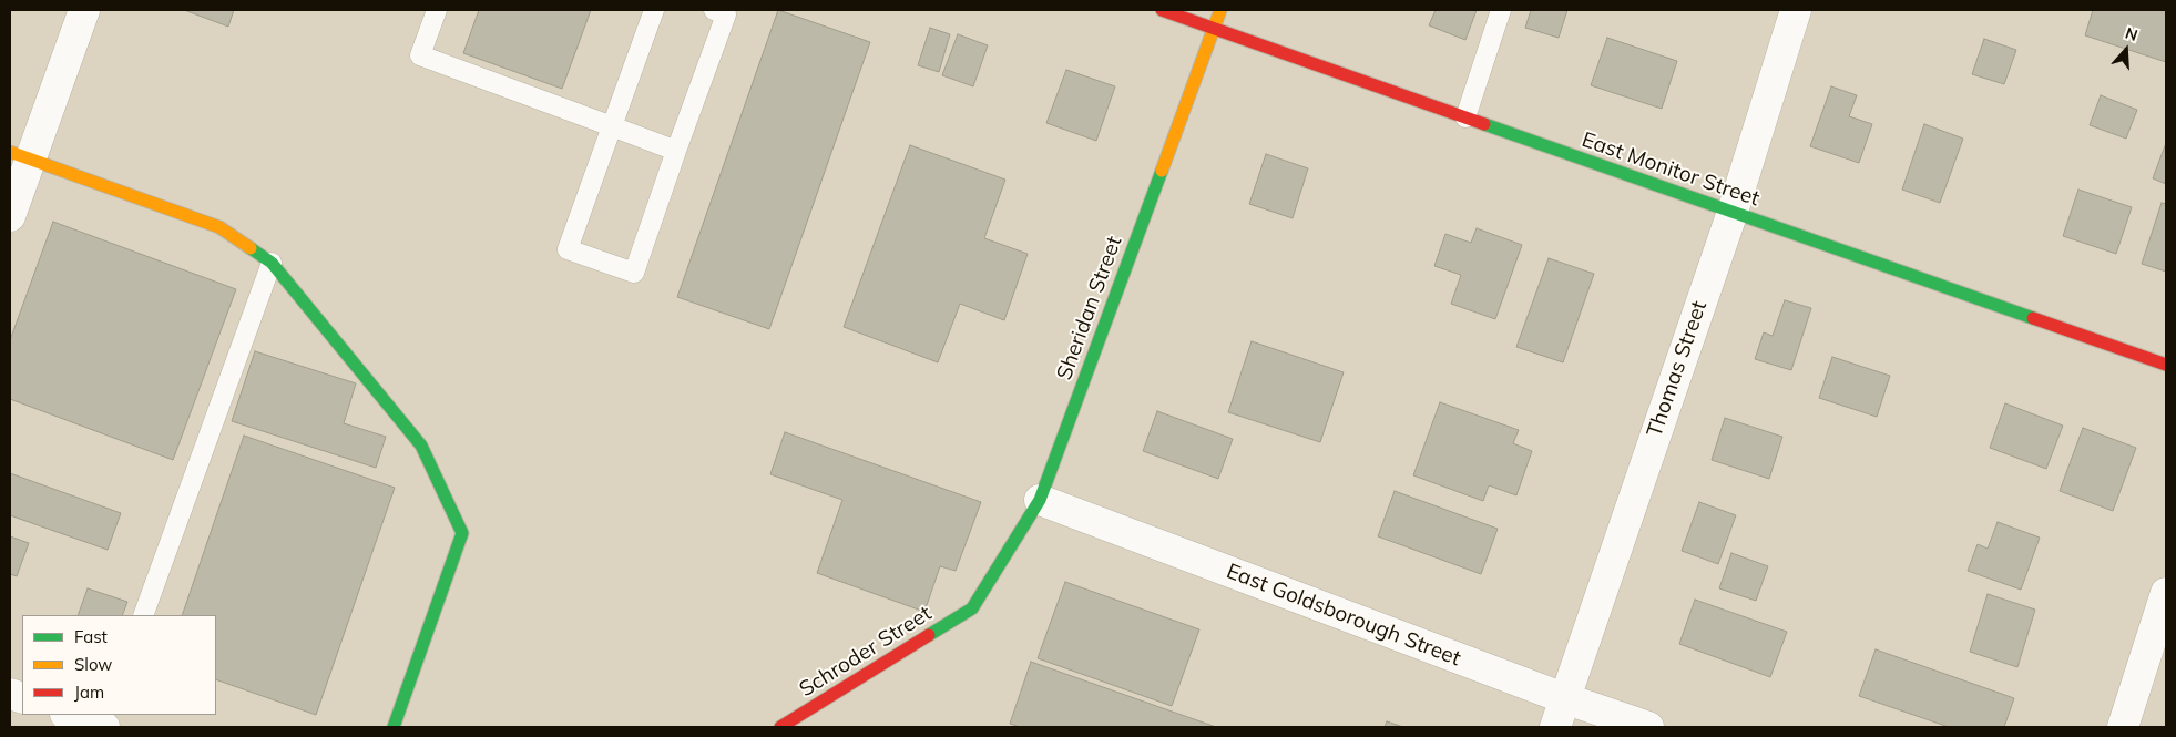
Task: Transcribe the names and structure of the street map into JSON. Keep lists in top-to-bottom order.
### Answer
{
  "streets": {
    "street": [
      "East Monitor Street",
      "Sheridan Street",
      "Thomas Street",
      "East Goldsborough Street",
      "Schroder Street"
    ]
  },
  "crossings": [
    ["East Monitor Street", "Sheridan Street"],
    ["East Monitor Street", "Thomas Street"],
    ["Sheridan Street", "East Goldsborough Street"],
    ["Sheridan Street", "Schroder Street"],
    ["Thomas Street", "East Goldsborough Street"]
  ],
  "legend": ["Fast", "Slow", "Jam"],
  "north": "top"
}
